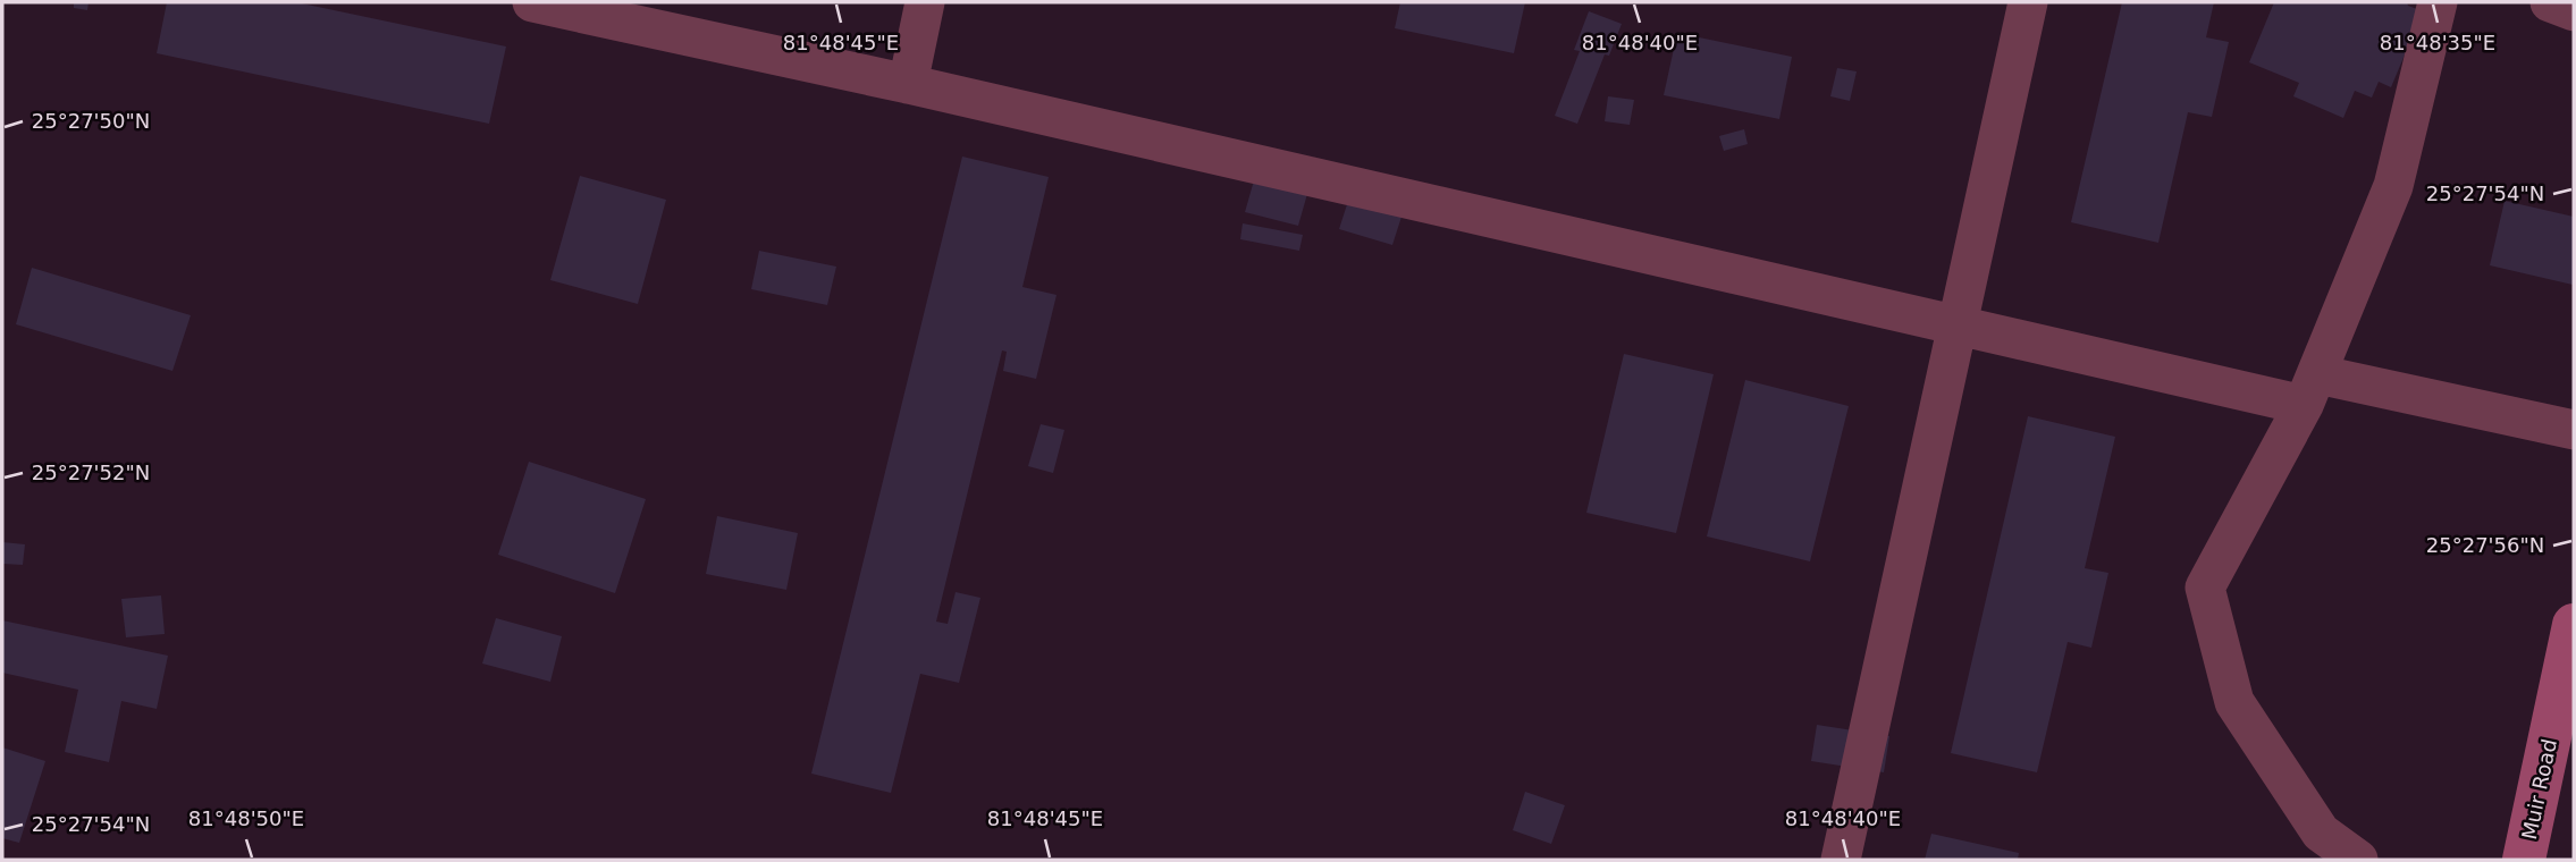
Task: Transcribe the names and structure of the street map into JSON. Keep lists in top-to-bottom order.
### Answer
{
  "streets": {
    "main road": ["Muir Road"]
  },
  "coordinates": [
    "81°48'45\"E",
    "81°48'40\"E",
    "81°48'35\"E",
    "25°27'50\"N",
    "25°27'54\"N",
    "25°27'52\"N",
    "25°27'56\"N",
    "81°48'50\"E"
  ]
}
